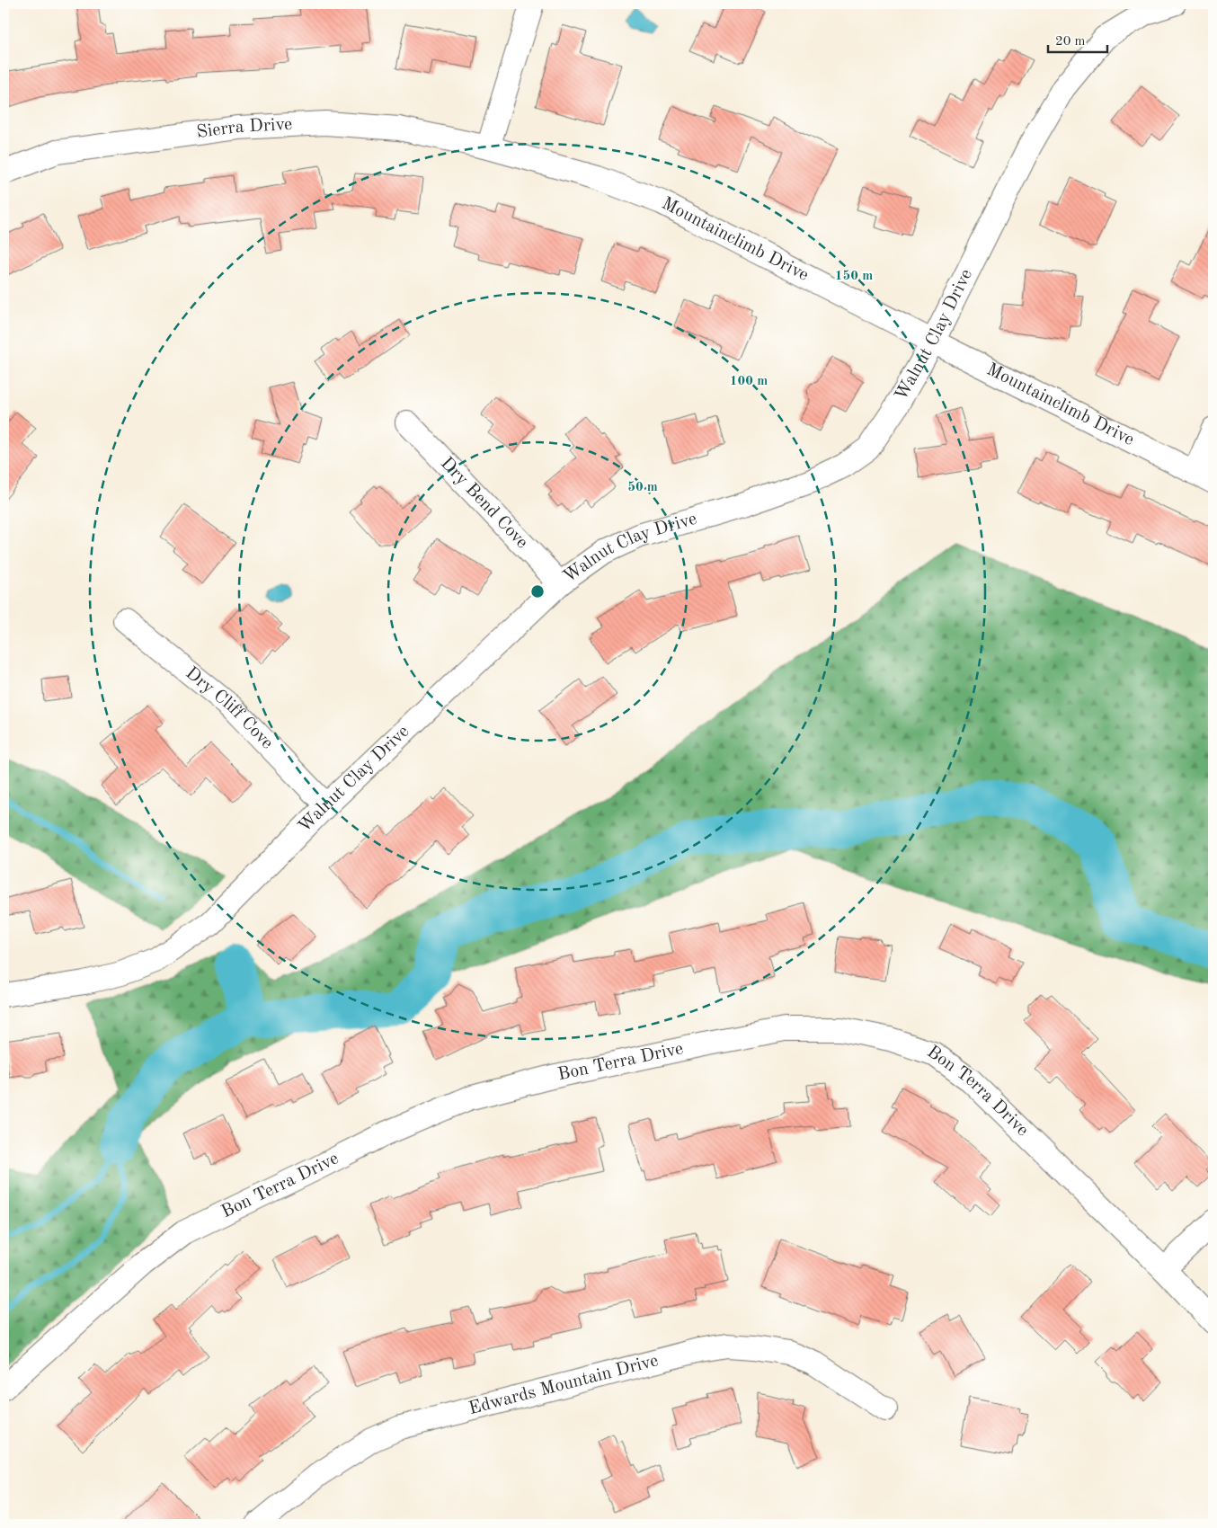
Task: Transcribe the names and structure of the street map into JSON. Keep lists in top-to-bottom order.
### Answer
{
  "streets": {
    "street": [
      "Sierra Drive",
      "Mountainclimb Drive",
      "Walnut Clay Drive",
      "Dry Bend Cove",
      "Dry Cliff Cove",
      "Bon Terra Drive",
      "Edwards Mountain Drive"
    ]
  },
  "crossings": [
    ["Sierra Drive", "Mountainclimb Drive"],
    ["Mountainclimb Drive", "Walnut Clay Drive"],
    ["Walnut Clay Drive", "Dry Bend Cove"],
    ["Walnut Clay Drive", "Dry Cliff Cove"]
  ],
  "scale_bar": "20 m",
  "rings": ["150 m", "100 m", "50 m"]
}
